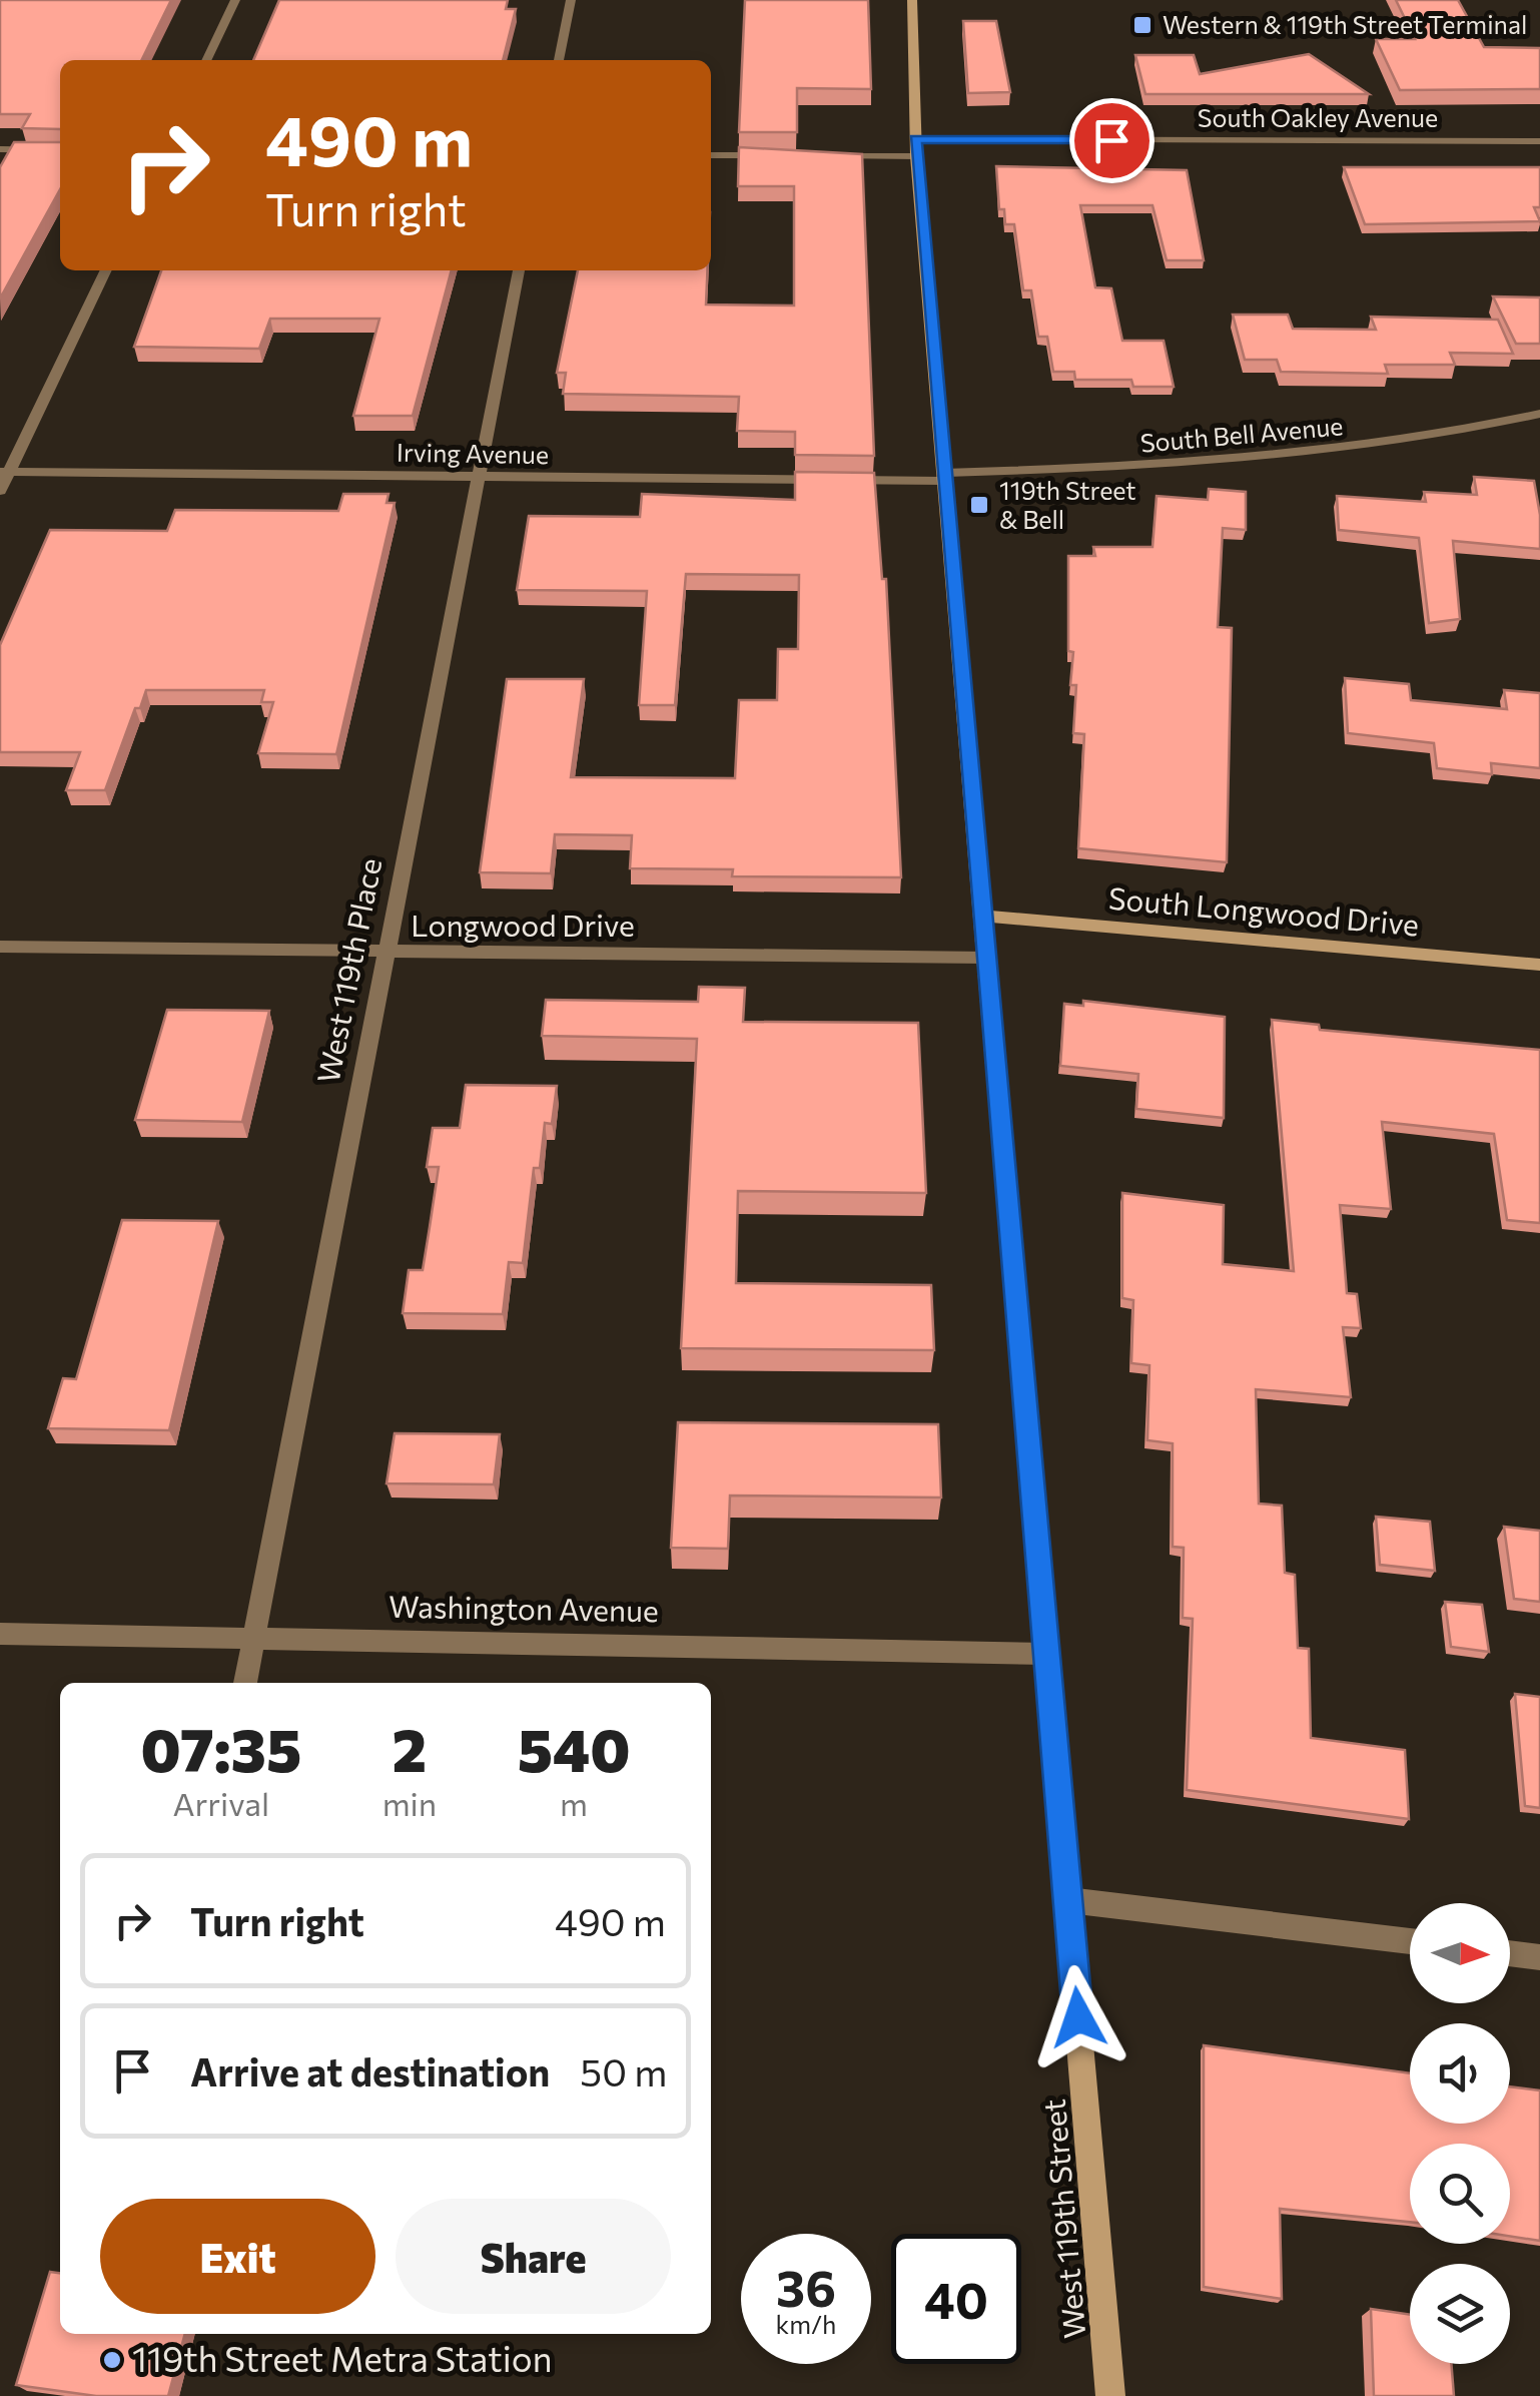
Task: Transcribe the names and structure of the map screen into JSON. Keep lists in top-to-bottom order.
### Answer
{
  "streets": {
    "street": [
      "South Oakley Avenue",
      "South Bell Avenue",
      "Irving Avenue",
      "South Longwood Drive",
      "Longwood Drive",
      "West 119th Place",
      "Washington Avenue",
      "West 119th Street"
    ]
  },
  "crossings": [
    ["South Oakley Avenue", "West 119th Street"],
    ["South Bell Avenue", "Irving Avenue"],
    ["South Bell Avenue", "West 119th Street"],
    ["Irving Avenue", "West 119th Place"],
    ["Irving Avenue", "West 119th Street"],
    ["South Longwood Drive", "West 119th Street"],
    ["Longwood Drive", "West 119th Place"],
    ["Longwood Drive", "West 119th Street"],
    ["West 119th Place", "Washington Avenue"],
    ["Washington Avenue", "West 119th Street"]
  ],
  "places": {
    "transit": ["Western & 119th Street Terminal", "119th Street & Bell"],
    "other": ["119th Street Metra Station"]
  },
  "north": "right",
  "page": {
    "turn": ["490 m", "Turn right"],
    "eta": [
      "07:35",
      "Arrival",
      "2",
      "min",
      "540",
      "m"
    ],
    "list": [
      {
        "name": "Turn right",
        "value": "490 m"
      },
      {
        "name": "Arrive at destination",
        "value": "50 m"
      }
    ],
    "buttons": ["Exit", "Share"],
    "speed": "36 km/h",
    "limit": "40"
  }
}
